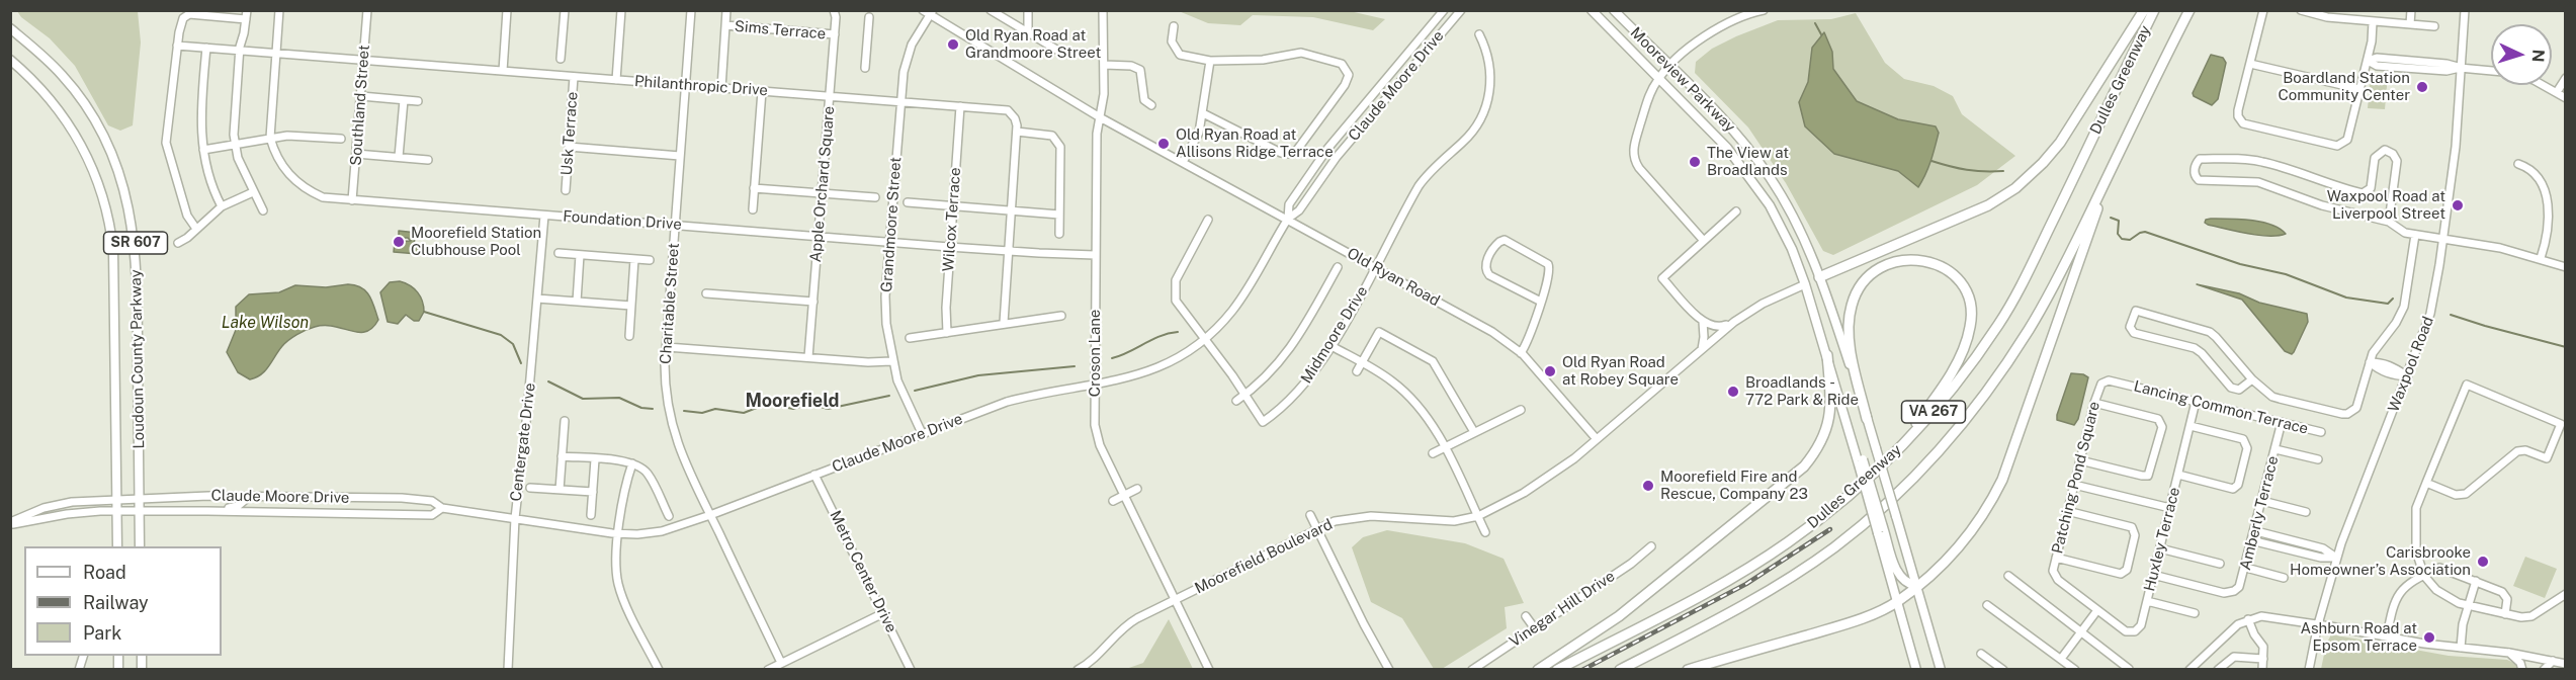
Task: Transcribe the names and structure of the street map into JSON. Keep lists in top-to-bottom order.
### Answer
{
  "streets": {
    "highway": ["Dulles Greenway", "VA 267"],
    "main road": ["Mooreview Parkway", "SR 607", "Loudoun County Parkway"],
    "street": [
      "Sims Terrace",
      "Philanthropic Drive",
      "Claude Moore Drive",
      "Southland Street",
      "Usk Terrace",
      "Apple Orchard Square",
      "Wilcox Terrace",
      "Foundation Drive",
      "Grandmoore Street",
      "Old Ryan Road",
      "Charitable Street",
      "Midmoore Drive",
      "Croson Lane",
      "Waxpool Road",
      "Lancing Common Terrace",
      "Centergate Drive",
      "Patching Pond Square",
      "Amberly Terrace",
      "Huxley Terrace",
      "Moorefield Boulevard",
      "Metro Center Drive",
      "Vinegar Hill Drive"
    ]
  },
  "crossings": [
    ["Sims Terrace", "Apple Orchard Square"],
    ["Philanthropic Drive", "Southland Street"],
    ["Philanthropic Drive", "Usk Terrace"],
    ["Philanthropic Drive", "Apple Orchard Square"],
    ["Philanthropic Drive", "Wilcox Terrace"],
    ["Philanthropic Drive", "Foundation Drive"],
    ["Philanthropic Drive", "Grandmoore Street"],
    ["Philanthropic Drive", "Charitable Street"],
    ["Claude Moore Drive", "Grandmoore Street"],
    ["Claude Moore Drive", "Old Ryan Road"],
    ["Claude Moore Drive", "Charitable Street"],
    ["Claude Moore Drive", "Croson Lane"],
    ["Claude Moore Drive", "Loudoun County Parkway"],
    ["Claude Moore Drive", "Centergate Drive"],
    ["Claude Moore Drive", "Metro Center Drive"],
    ["Southland Street", "Foundation Drive"],
    ["Apple Orchard Square", "Foundation Drive"],
    ["Wilcox Terrace", "Foundation Drive"],
    ["Foundation Drive", "Grandmoore Street"],
    ["Foundation Drive", "Charitable Street"],
    ["Foundation Drive", "Croson Lane"],
    ["Foundation Drive", "Centergate Drive"],
    ["Grandmoore Street", "Old Ryan Road"],
    ["Old Ryan Road", "Midmoore Drive"],
    ["Old Ryan Road", "Croson Lane"],
    ["Old Ryan Road", "Moorefield Boulevard"],
    ["Croson Lane", "Moorefield Boulevard"],
    ["Lancing Common Terrace", "Patching Pond Square"],
    ["Lancing Common Terrace", "Amberly Terrace"],
    ["Lancing Common Terrace", "Huxley Terrace"],
    ["Patching Pond Square", "Huxley Terrace"],
    ["Amberly Terrace", "Huxley Terrace"]
  ],
  "districts": ["Moorefield"],
  "water": ["Lake Wilson"],
  "places": [
    "Old Ryan Road at Grandmoore Street",
    "Boardland Station Community Center",
    "Old Ryan Road at Allisons Ridge Terrace",
    "The View at Broadlands",
    "Waxpool Road at Liverpool Street",
    "Moorefield Station Clubhouse Pool",
    "Old Ryan Road at Robey Square",
    "Broadlands - 772 Park & Ride",
    "Moorefield Fire and Rescue, Company 23",
    "Carisbrooke Homeowner’s Association",
    "Ashburn Road at Epsom Terrace"
  ],
  "legend": ["Road", "Railway", "Park"],
  "north": "right"
}
